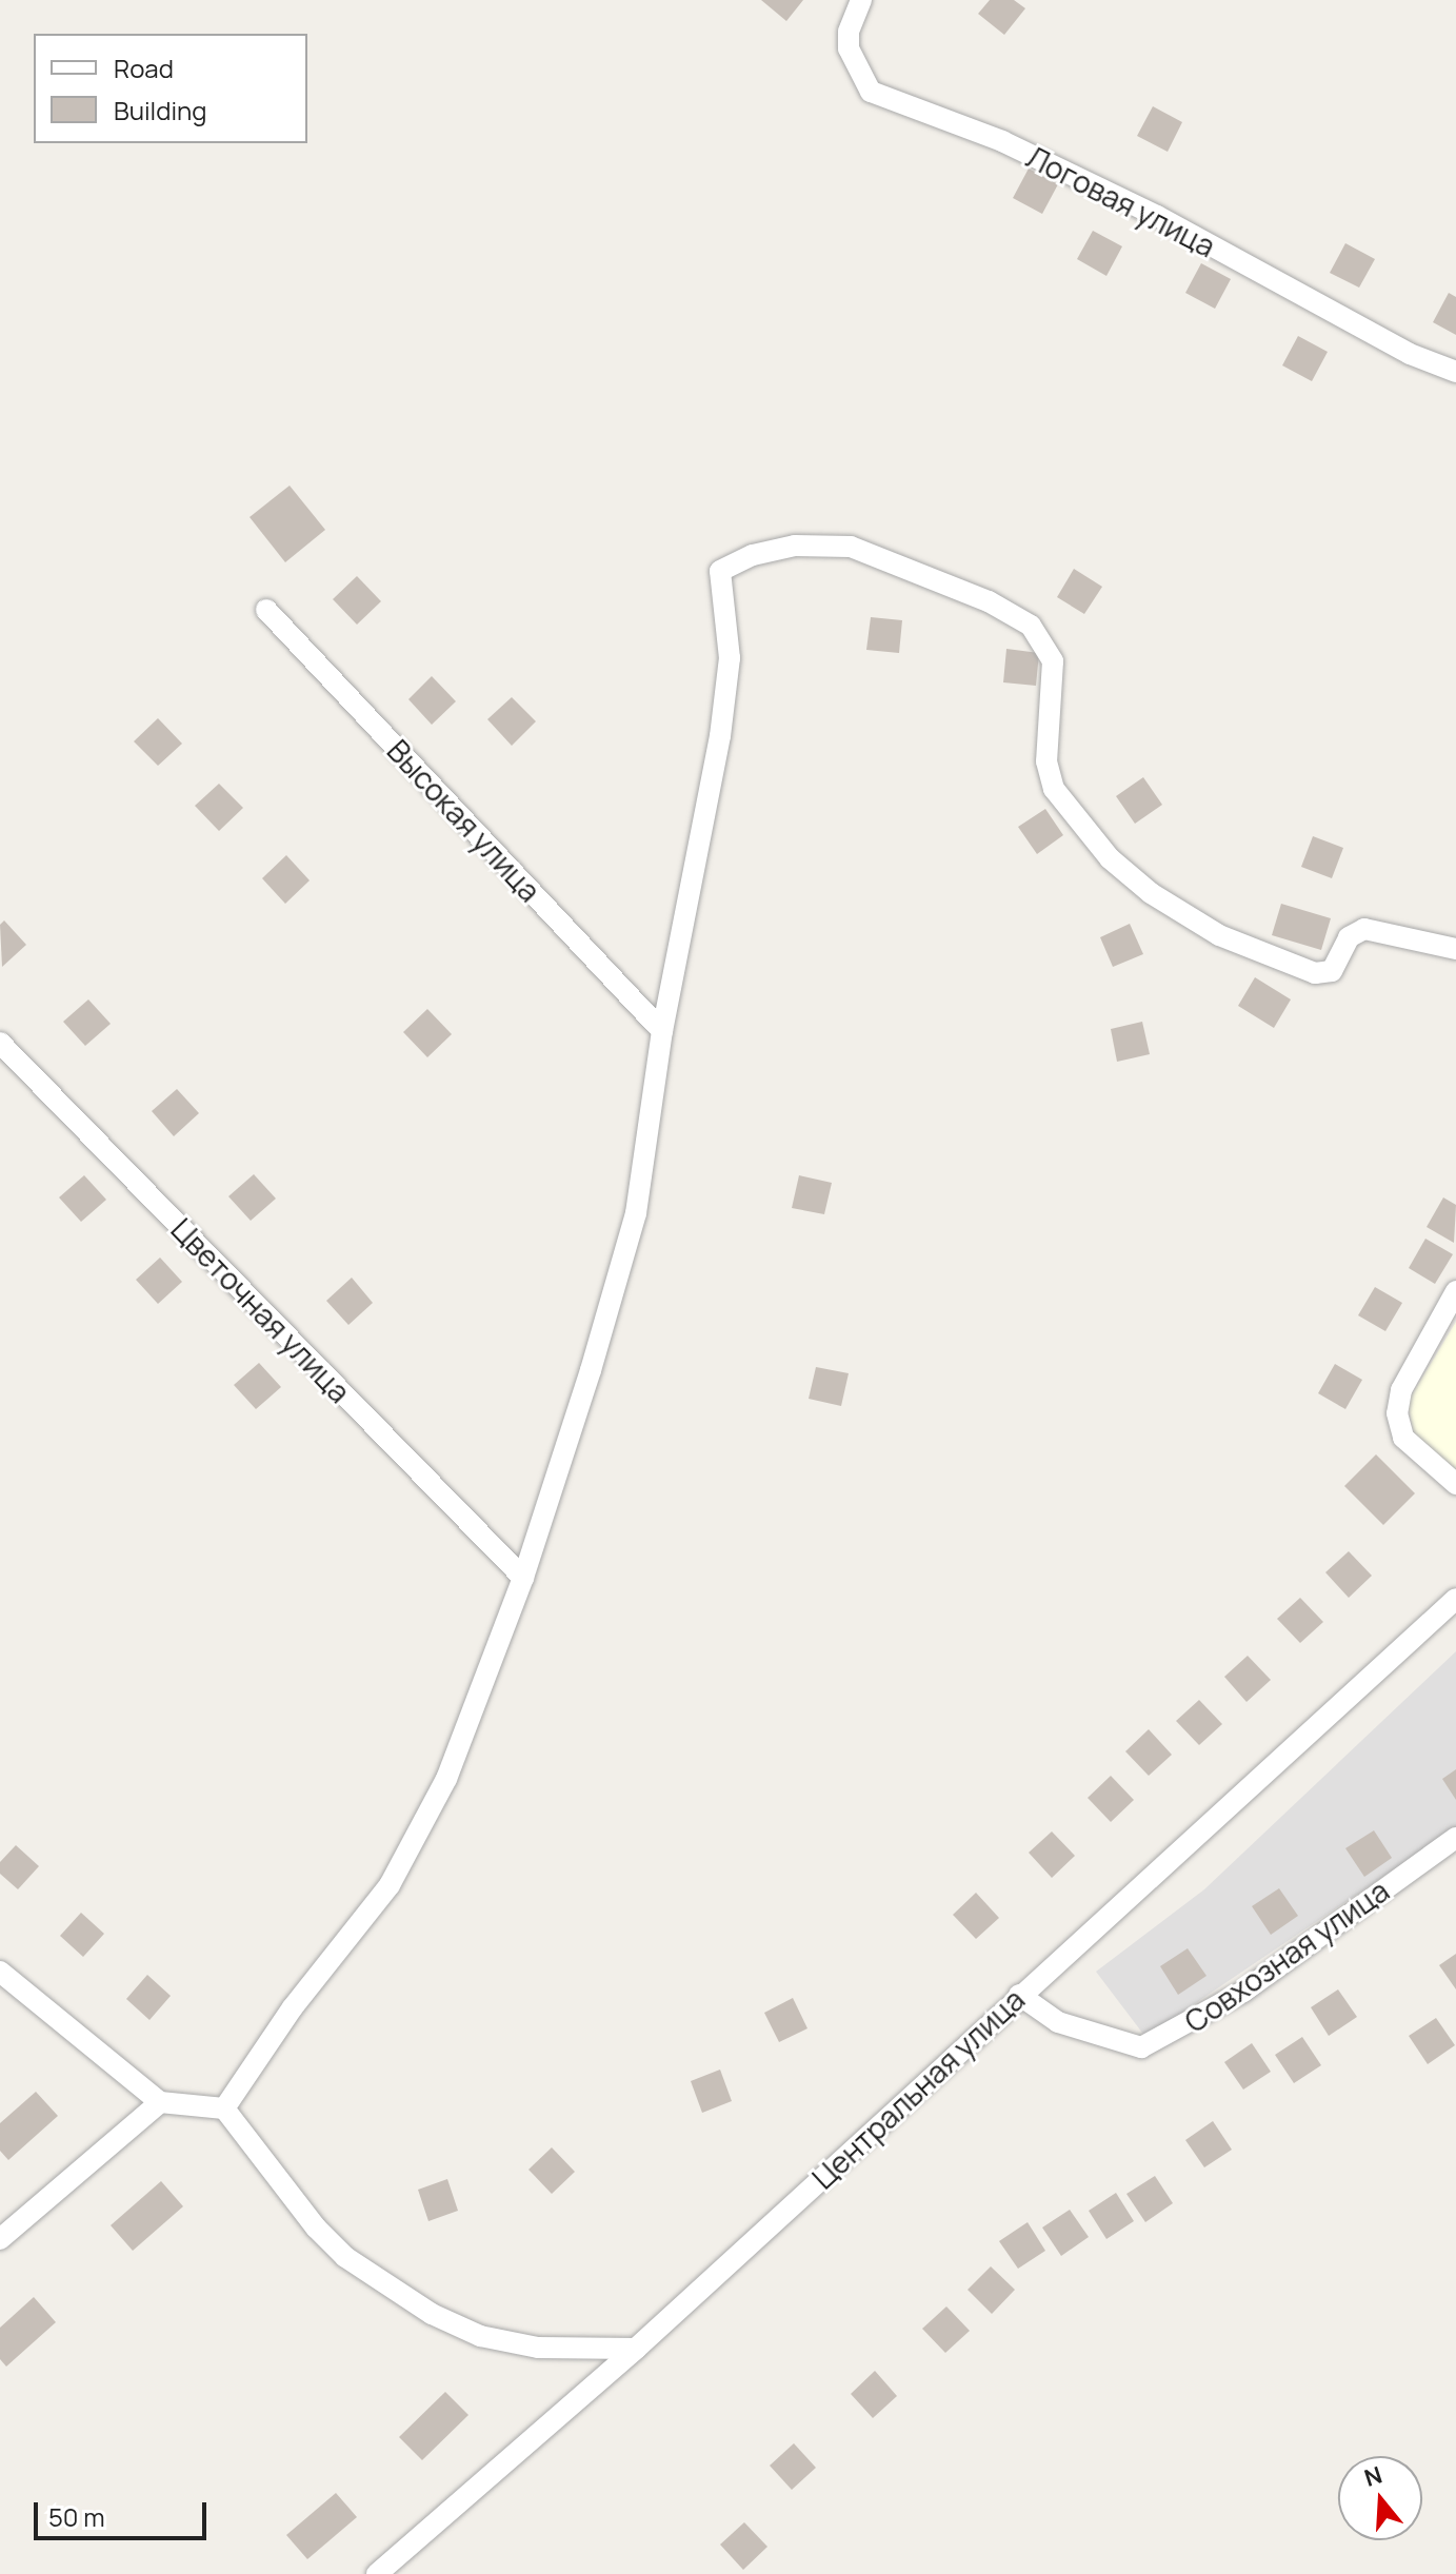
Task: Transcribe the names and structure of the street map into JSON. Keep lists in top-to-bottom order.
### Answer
{
  "streets": {
    "street": [
      "Логовая улица",
      "Высокая улица",
      "Цветочная улица",
      "Совхозная улица",
      "Центральная улица"
    ]
  },
  "crossings": [
    ["Совхозная улица", "Центральная улица"]
  ],
  "legend": ["Road", "Building"],
  "scale_bar": "50 m",
  "north": "top"
}
